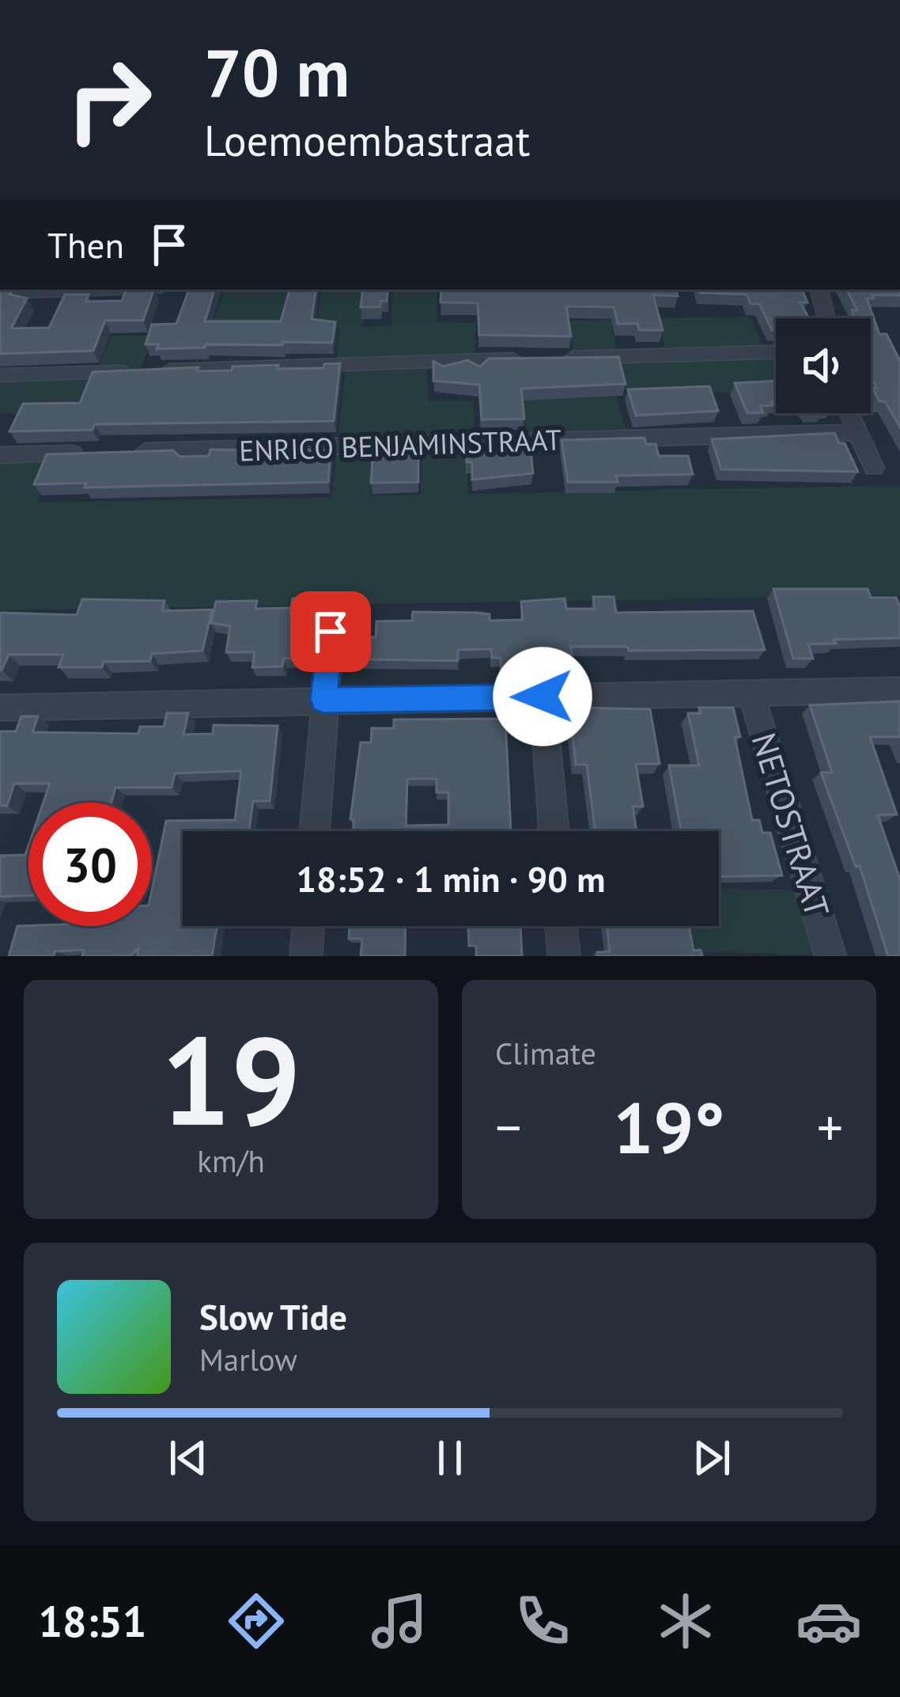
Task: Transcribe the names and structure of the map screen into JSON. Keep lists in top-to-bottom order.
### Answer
{
  "streets": {
    "street": ["ENRICO BENJAMINSTRAAT", "NETOSTRAAT"]
  },
  "page": {
    "turn": ["70 m", "Loemoembastraat"],
    "then": "Then",
    "limit": "30",
    "trip": "18:52 · 1 min · 90 m",
    "tile": [
      ["19", "km/h"],
      "Climate"
    ],
    "heat": ["−", "19°", "+"],
    "song": ["Slow Tide", "Marlow"],
    "tabs": "18:51"
  }
}
